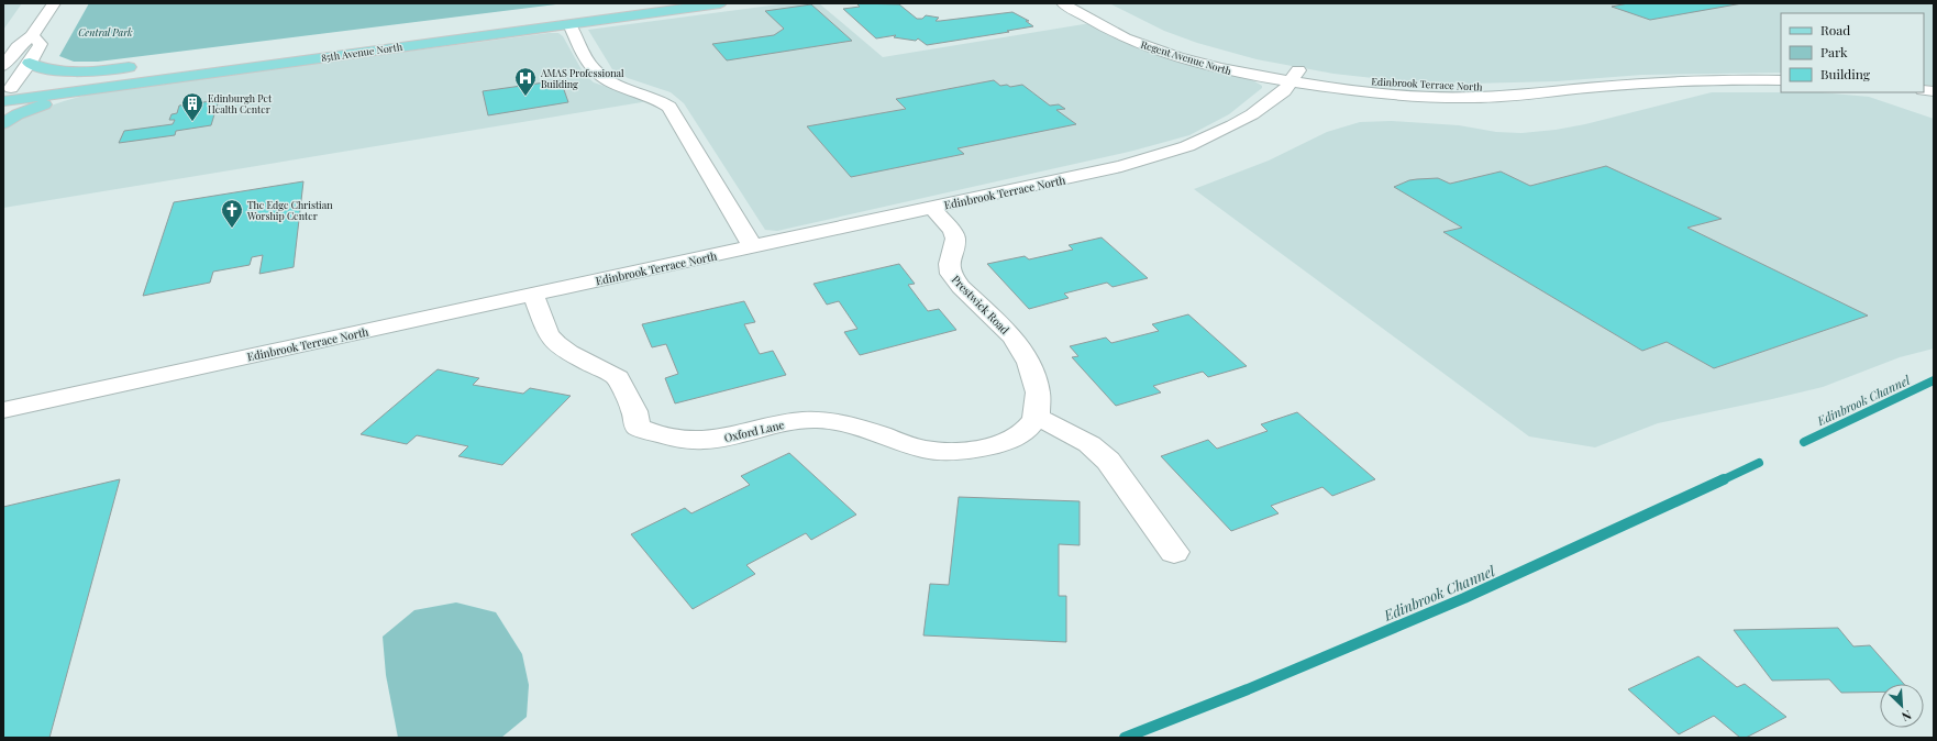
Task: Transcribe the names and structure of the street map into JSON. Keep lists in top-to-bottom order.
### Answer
{
  "streets": {
    "main road": ["85th Avenue North"],
    "street": [
      "Regent Avenue North",
      "Edinbrook Terrace North",
      "Prestwick Road",
      "Oxford Lane"
    ]
  },
  "crossings": [
    ["Regent Avenue North", "Edinbrook Terrace North"],
    ["Edinbrook Terrace North", "Prestwick Road"],
    ["Edinbrook Terrace North", "Oxford Lane"],
    ["Prestwick Road", "Oxford Lane"]
  ],
  "water": ["Edinbrook Channel"],
  "parks": ["Central Park"],
  "places": {
    "hospital": ["AMAS Professional Building"],
    "building": ["Edinburgh Pet Health Center"],
    "church": ["The Edge Christian Worship Center"]
  },
  "legend": ["Road", "Park", "Building"],
  "north": "bottom right"
}
